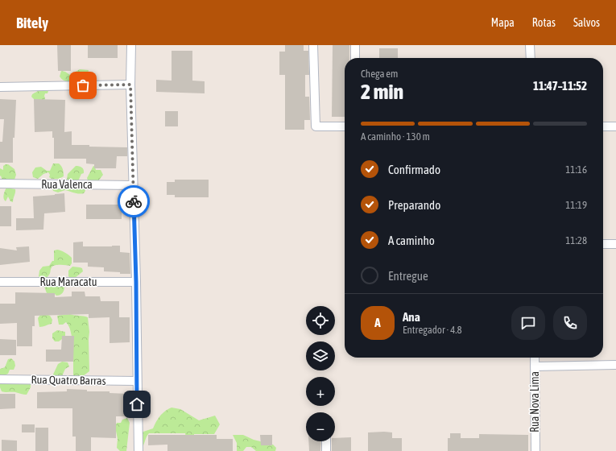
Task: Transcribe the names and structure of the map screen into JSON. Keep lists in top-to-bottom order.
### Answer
{
  "streets": {
    "street": [
      "Rua Valenca",
      "Rua Maracatu",
      "Rua Quatro Barras",
      "Rua Nova Lima"
    ]
  },
  "page": {
    "header": "Bitely",
    "nav": ["Mapa", "Rotas", "Salvos"],
    "heading": ["2 min", "Chega em", "11:47–11:52"],
    "panel": ["Ana", "Entregador · 4.8"],
    "bar": "A caminho · 130 m",
    "list": [
      ["Confirmado", "11:16"],
      ["Preparando", "11:19"],
      ["A caminho", "11:28"],
      "Entregue"
    ],
    "map_buttons": ["+", "−"],
    "round": "A"
  }
}
